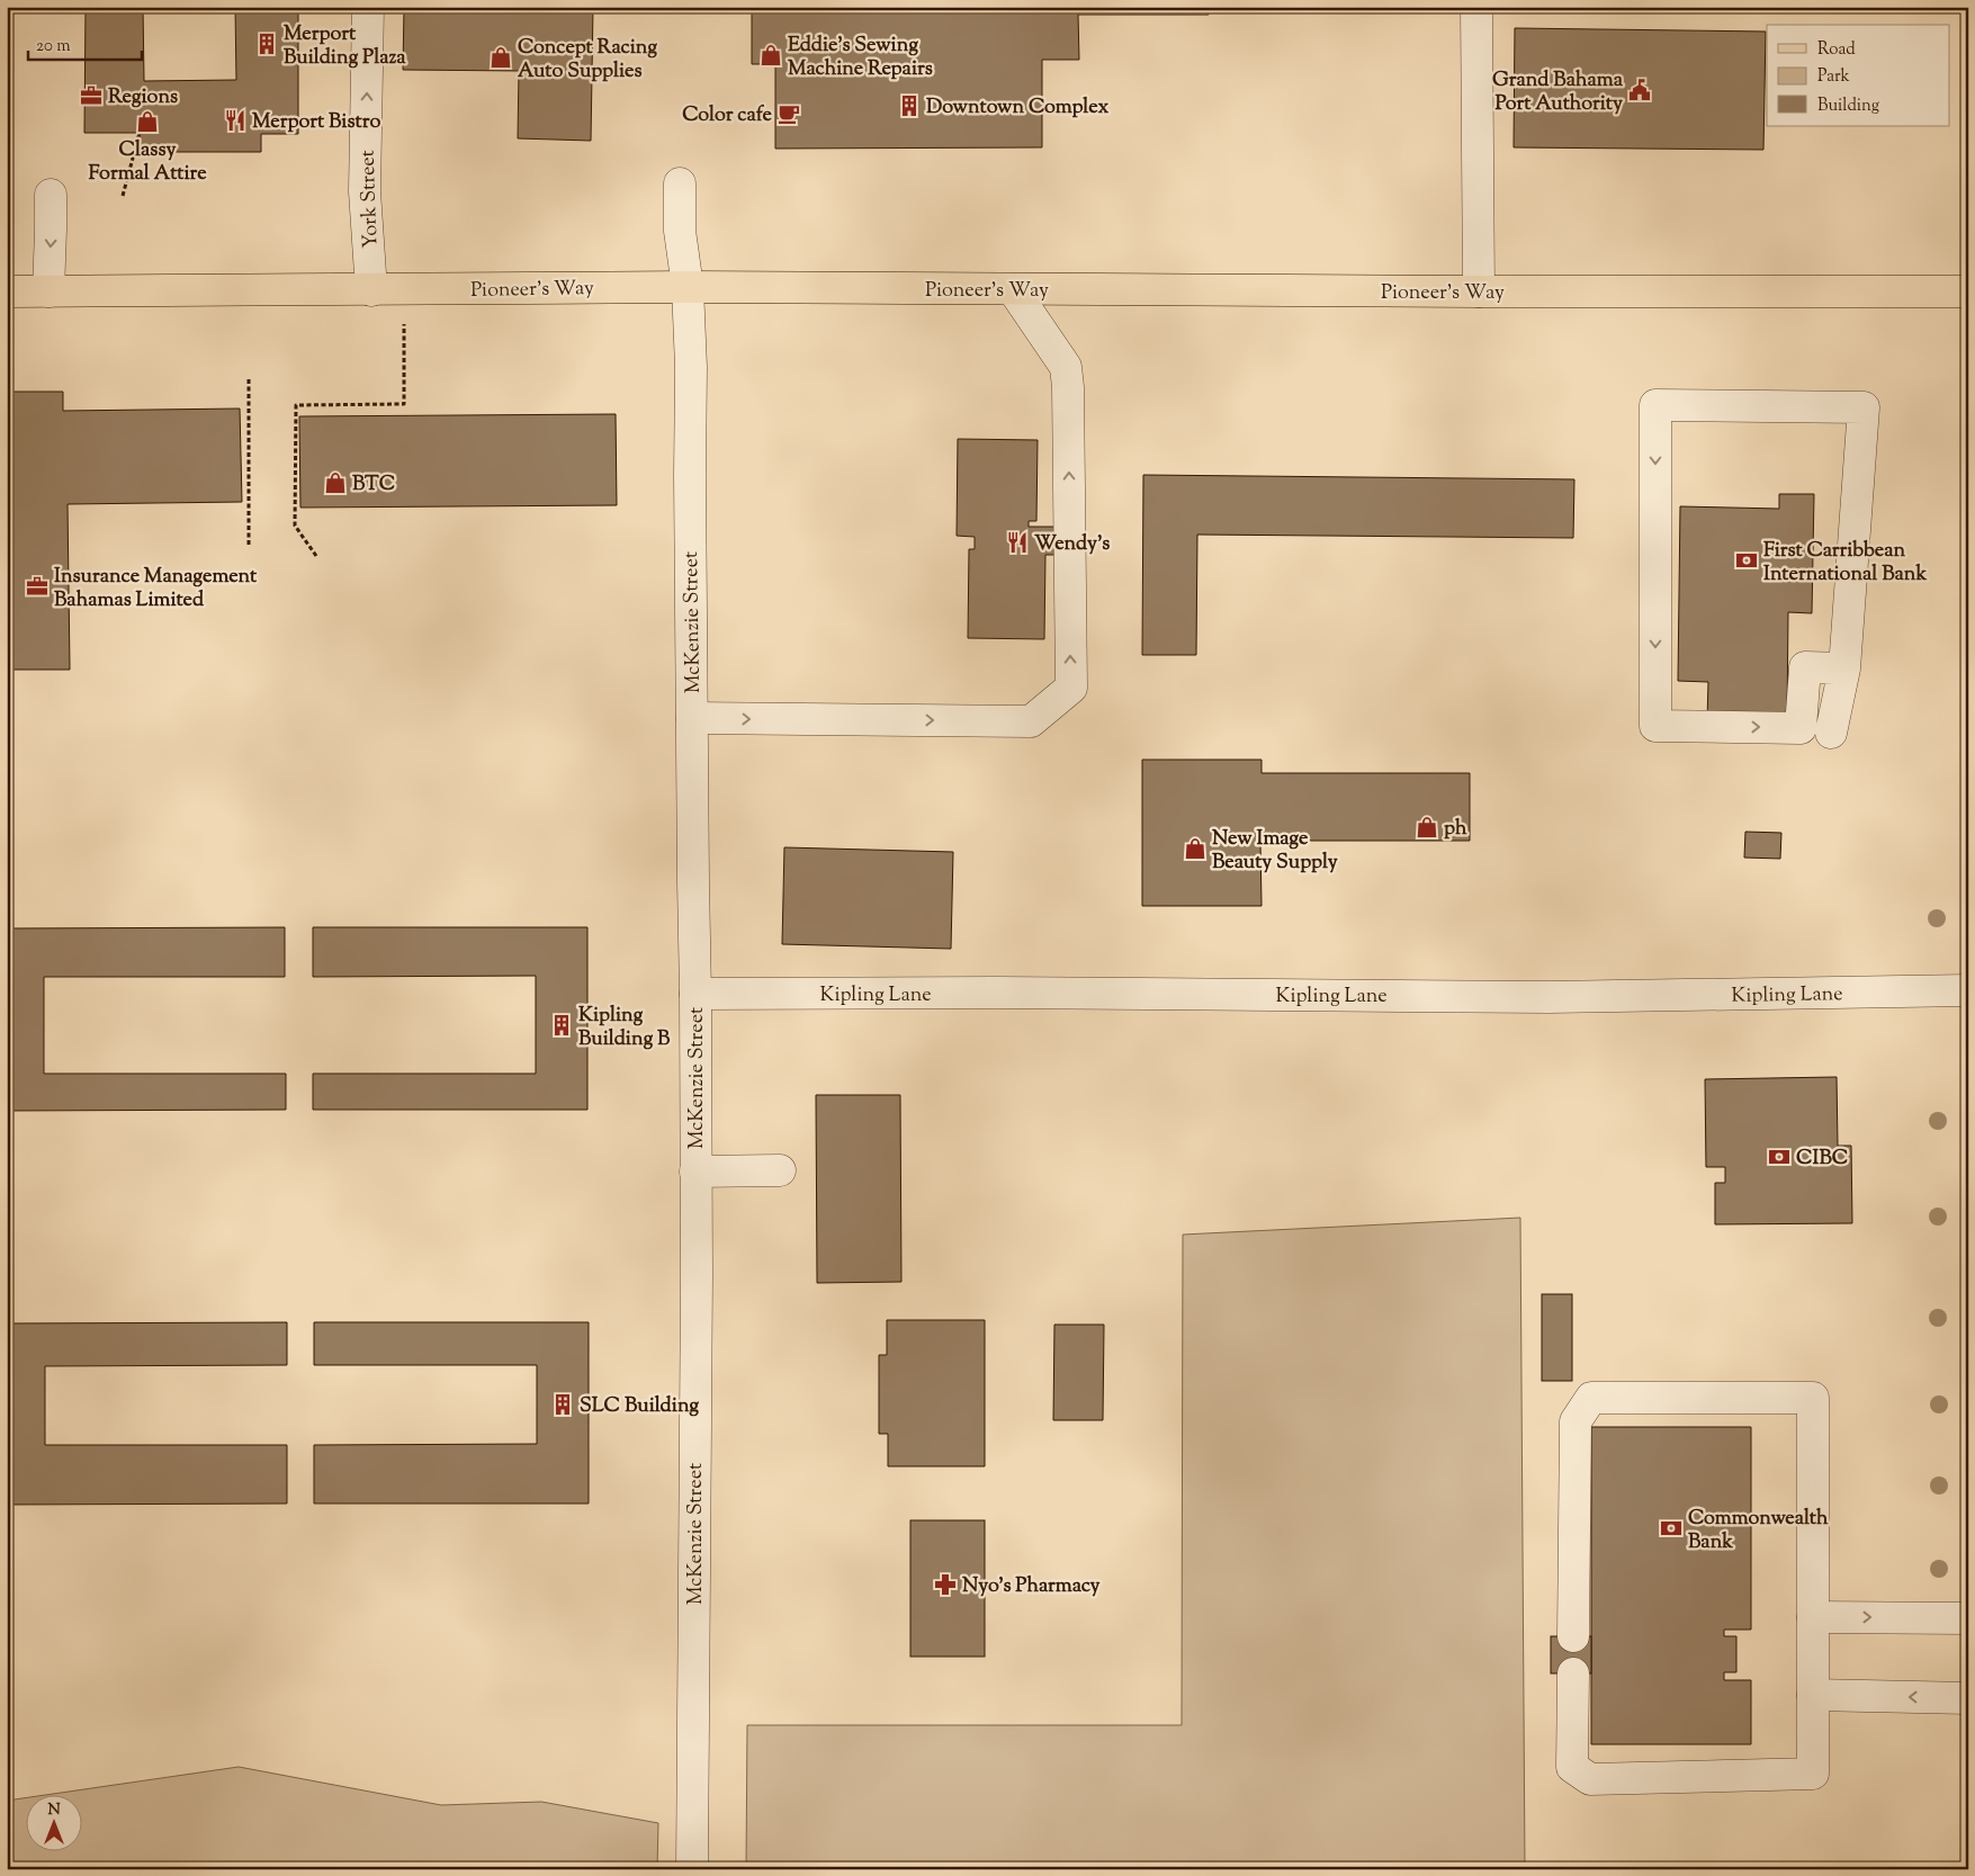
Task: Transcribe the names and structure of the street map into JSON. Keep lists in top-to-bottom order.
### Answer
{
  "streets": {
    "main road": ["Pioneer's Way"],
    "street": ["York Street", "McKenzie Street", "Kipling Lane"]
  },
  "crossings": [
    ["York Street", "Pioneer's Way"],
    ["Pioneer's Way", "McKenzie Street"],
    ["McKenzie Street", "Kipling Lane"]
  ],
  "one_way": ["York Street"],
  "places": {
    "building": [
      "Merport Building Plaza",
      "Downtown Complex",
      "Kipling Building B",
      "SLC Building"
    ],
    "shop": [
      "Eddie's Sewing Machine Repairs",
      "Concept Racing Auto Supplies",
      "Classy Formal Attire",
      "BTC",
      "ph",
      "New Image Beauty Supply"
    ],
    "public building": ["Grand Bahama Port Authority"],
    "office": ["Regions", "Insurance Management Bahamas Limited"],
    "cafe": ["Color cafe"],
    "restaurant": ["Merport Bistro", "Wendy's"],
    "bank": ["First Carribbean International Bank", "CIBC", "Commonwealth Bank"],
    "pharmacy": ["Nyo's Pharmacy"]
  },
  "legend": ["Road", "Park", "Building"],
  "scale_bar": "20 m",
  "north": "top"
}
